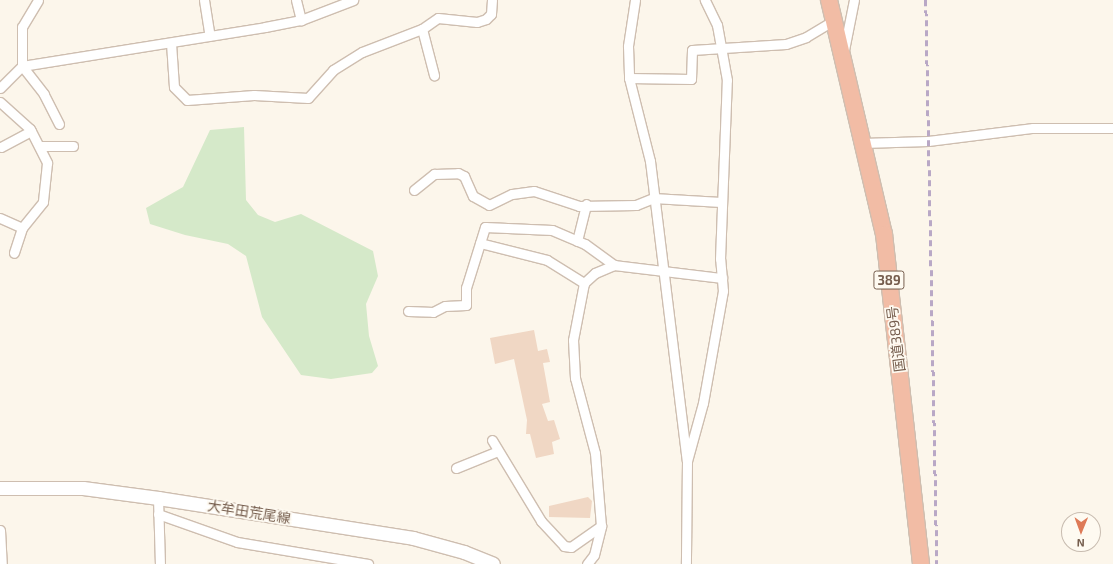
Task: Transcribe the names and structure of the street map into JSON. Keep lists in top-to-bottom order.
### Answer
{
  "streets": {
    "highway": ["389", "国道389号"],
    "main road": ["大牟田荒尾線"]
  },
  "north": "bottom"
}
